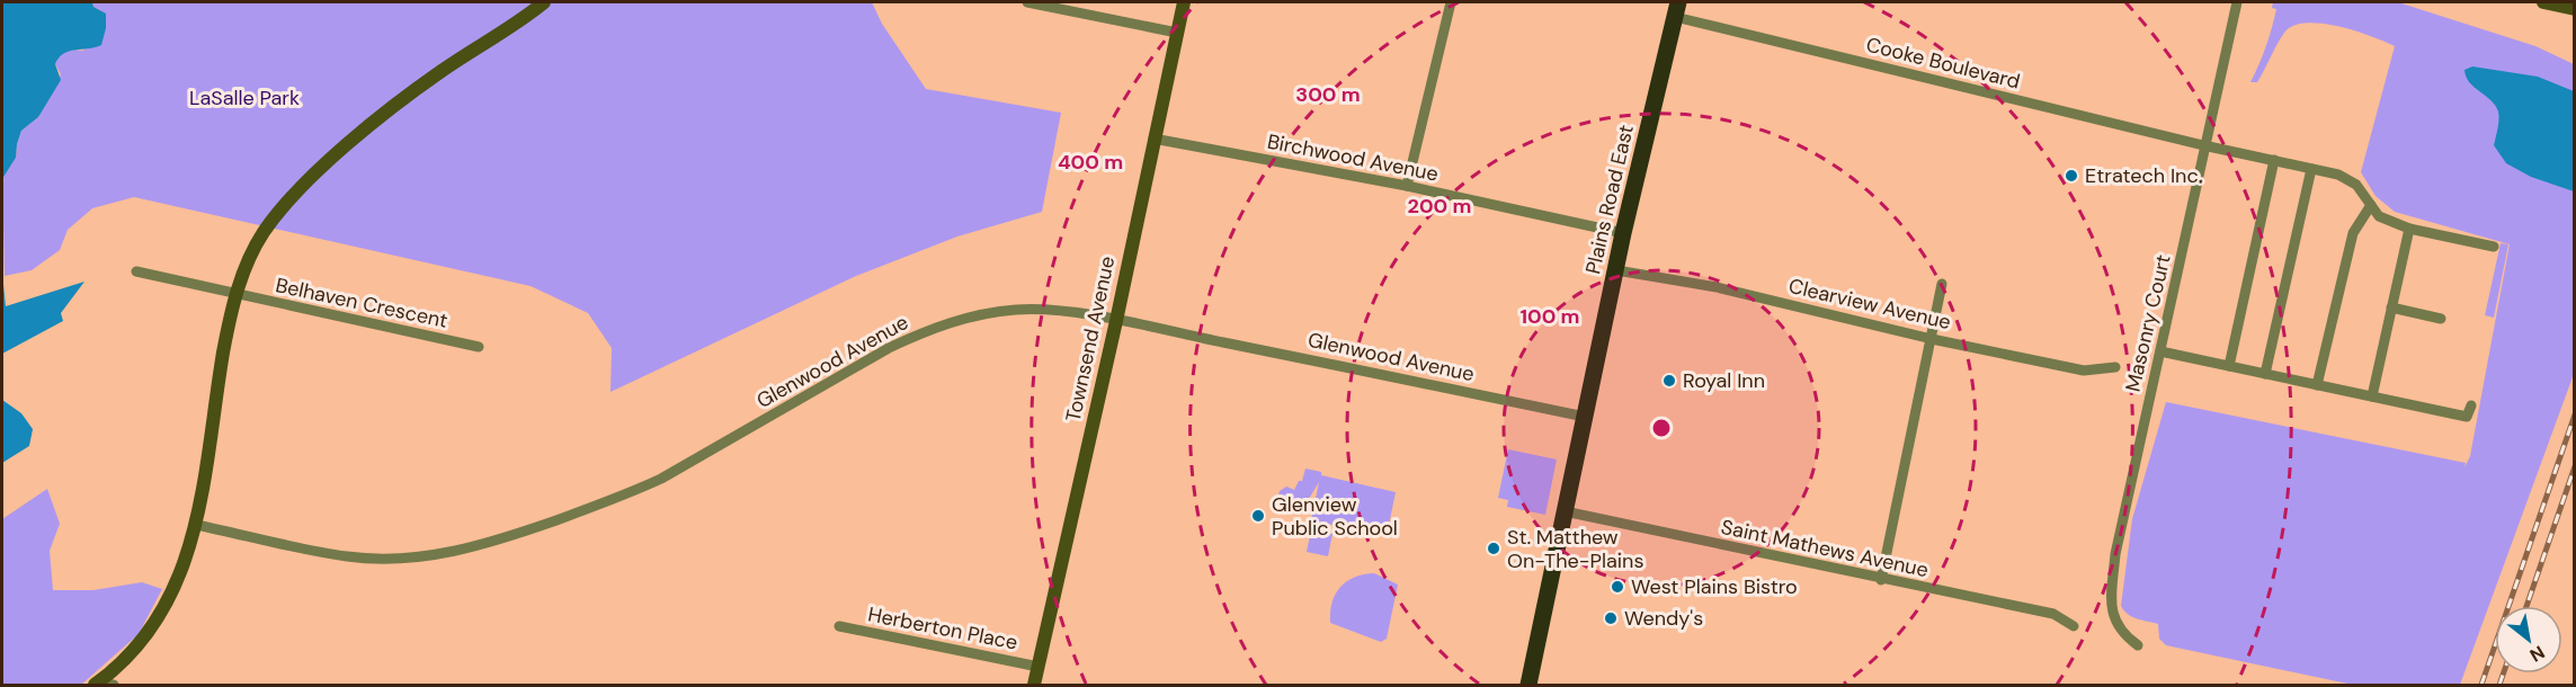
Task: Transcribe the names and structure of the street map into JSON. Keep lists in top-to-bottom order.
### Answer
{
  "streets": {
    "main road": ["Plains Road East"],
    "street": [
      "Cooke Boulevard",
      "Birchwood Avenue",
      "Belhaven Crescent",
      "Clearview Avenue",
      "Masonry Court",
      "Townsend Avenue",
      "Glenwood Avenue",
      "Saint Mathews Avenue",
      "Herberton Place"
    ]
  },
  "crossings": [
    ["Cooke Boulevard", "Plains Road East"],
    ["Cooke Boulevard", "Masonry Court"],
    ["Birchwood Avenue", "Plains Road East"],
    ["Birchwood Avenue", "Townsend Avenue"],
    ["Plains Road East", "Clearview Avenue"],
    ["Plains Road East", "Glenwood Avenue"],
    ["Plains Road East", "Saint Mathews Avenue"],
    ["Townsend Avenue", "Glenwood Avenue"],
    ["Townsend Avenue", "Herberton Place"]
  ],
  "parks": ["LaSalle Park"],
  "places": [
    "Etratech Inc.",
    "Royal Inn",
    "Glenview Public School",
    "St. Matthew On-The-Plains",
    "West Plains Bistro",
    "Wendy's"
  ],
  "north": "bottom right",
  "rings": [
    "300 m",
    "400 m",
    "200 m",
    "100 m"
  ]
}
